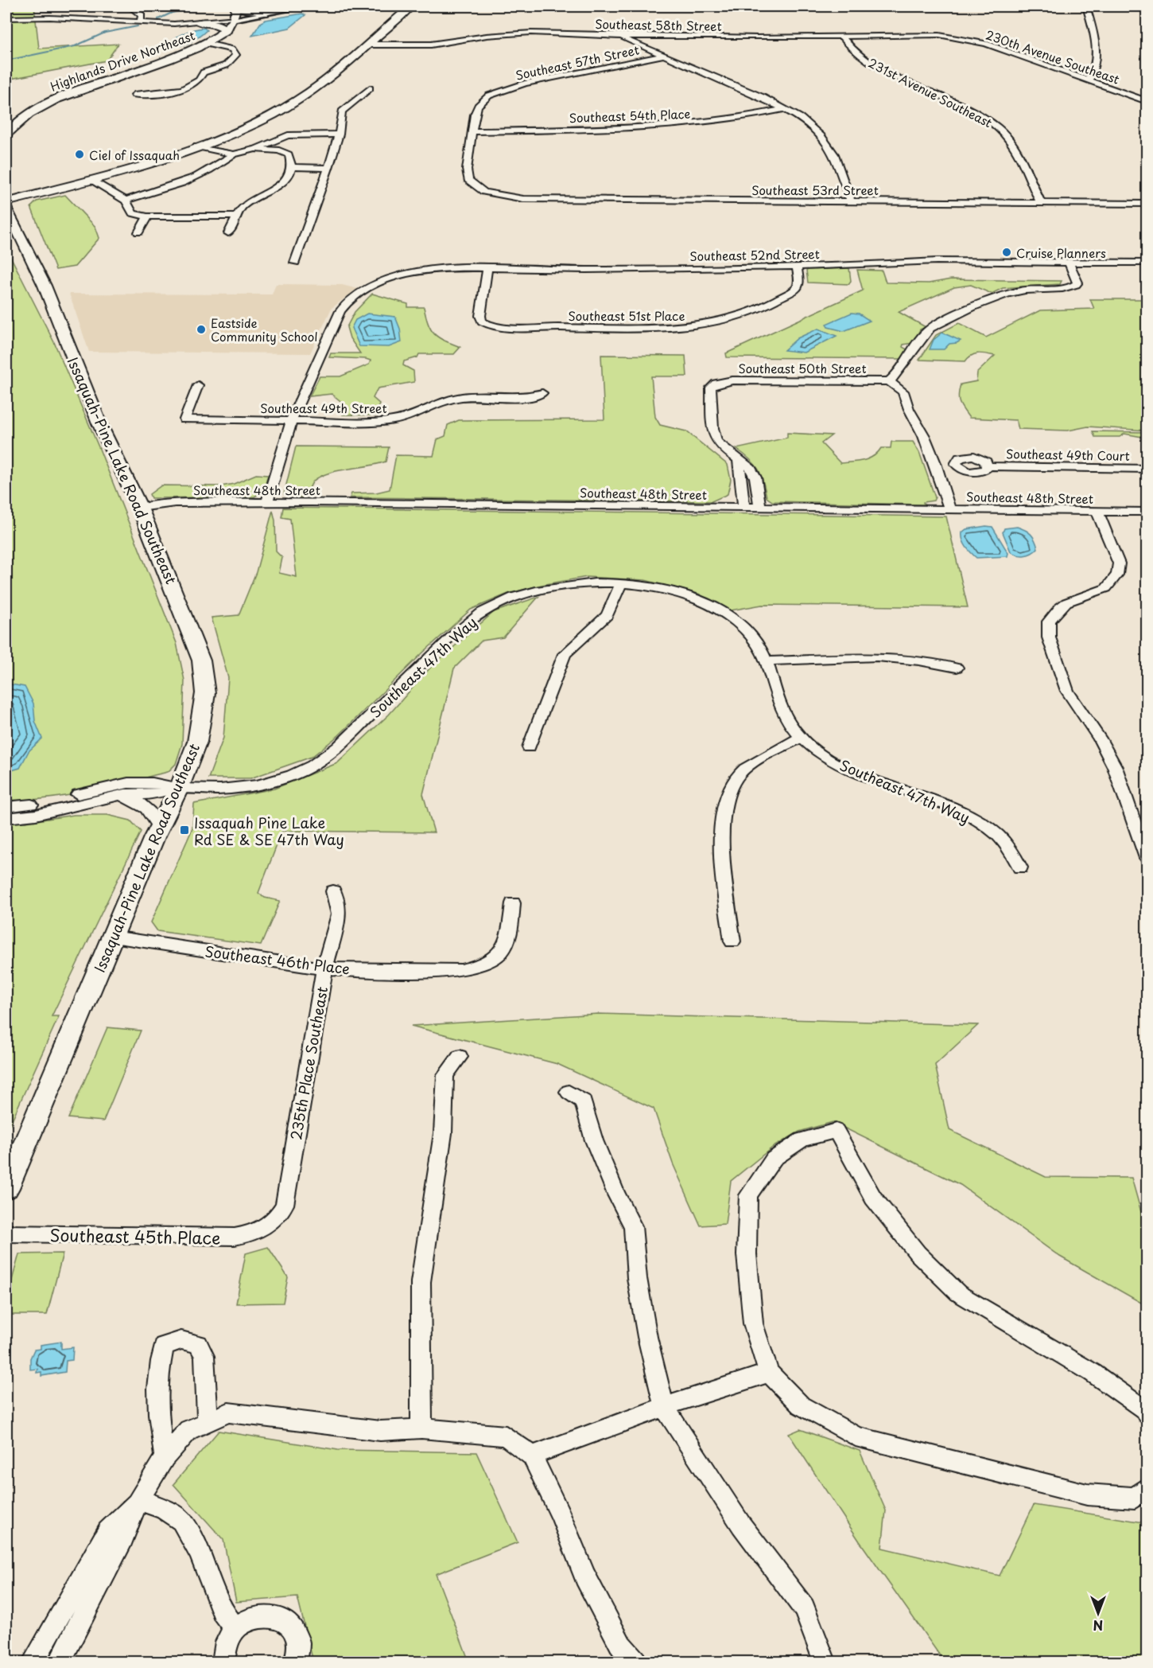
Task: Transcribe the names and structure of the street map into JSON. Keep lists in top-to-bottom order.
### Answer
{
  "streets": {
    "main road": ["Highlands Drive Northeast", "Issaquah-Pine Lake Road Southeast"],
    "street": [
      "Southeast 58th Street",
      "230th Avenue Southeast",
      "Southeast 57th Street",
      "231st Avenue Southeast",
      "Southeast 54th Place",
      "Southeast 53rd Street",
      "Southeast 52nd Street",
      "Southeast 51st Place",
      "Southeast 50th Street",
      "Southeast 49th Street",
      "Southeast 49th Court",
      "Southeast 48th Street",
      "Southeast 47th Way",
      "Southeast 46th Place",
      "235th Place Southeast",
      "Southeast 45th Place"
    ]
  },
  "crossings": [
    ["Southeast 58th Street", "230th Avenue Southeast"],
    ["Southeast 58th Street", "231st Avenue Southeast"],
    ["Southeast 57th Street", "Southeast 54th Place"],
    ["Southeast 57th Street", "Southeast 53rd Street"],
    ["231st Avenue Southeast", "Southeast 53rd Street"],
    ["Southeast 54th Place", "Southeast 53rd Street"],
    ["Southeast 52nd Street", "Southeast 51st Place"],
    ["Southeast 52nd Street", "Southeast 49th Street"],
    ["Southeast 52nd Street", "Southeast 48th Street"],
    ["Issaquah-Pine Lake Road Southeast", "Southeast 48th Street"],
    ["Issaquah-Pine Lake Road Southeast", "Southeast 47th Way"],
    ["Issaquah-Pine Lake Road Southeast", "Southeast 46th Place"],
    ["Southeast 46th Place", "235th Place Southeast"],
    ["235th Place Southeast", "Southeast 45th Place"]
  ],
  "places": {
    "other": ["Ciel of Issaquah", "Cruise Planners", "Eastside Community School"],
    "transit": ["Issaquah Pine Lake Rd SE & SE 47th Way"]
  },
  "north": "bottom"
}
